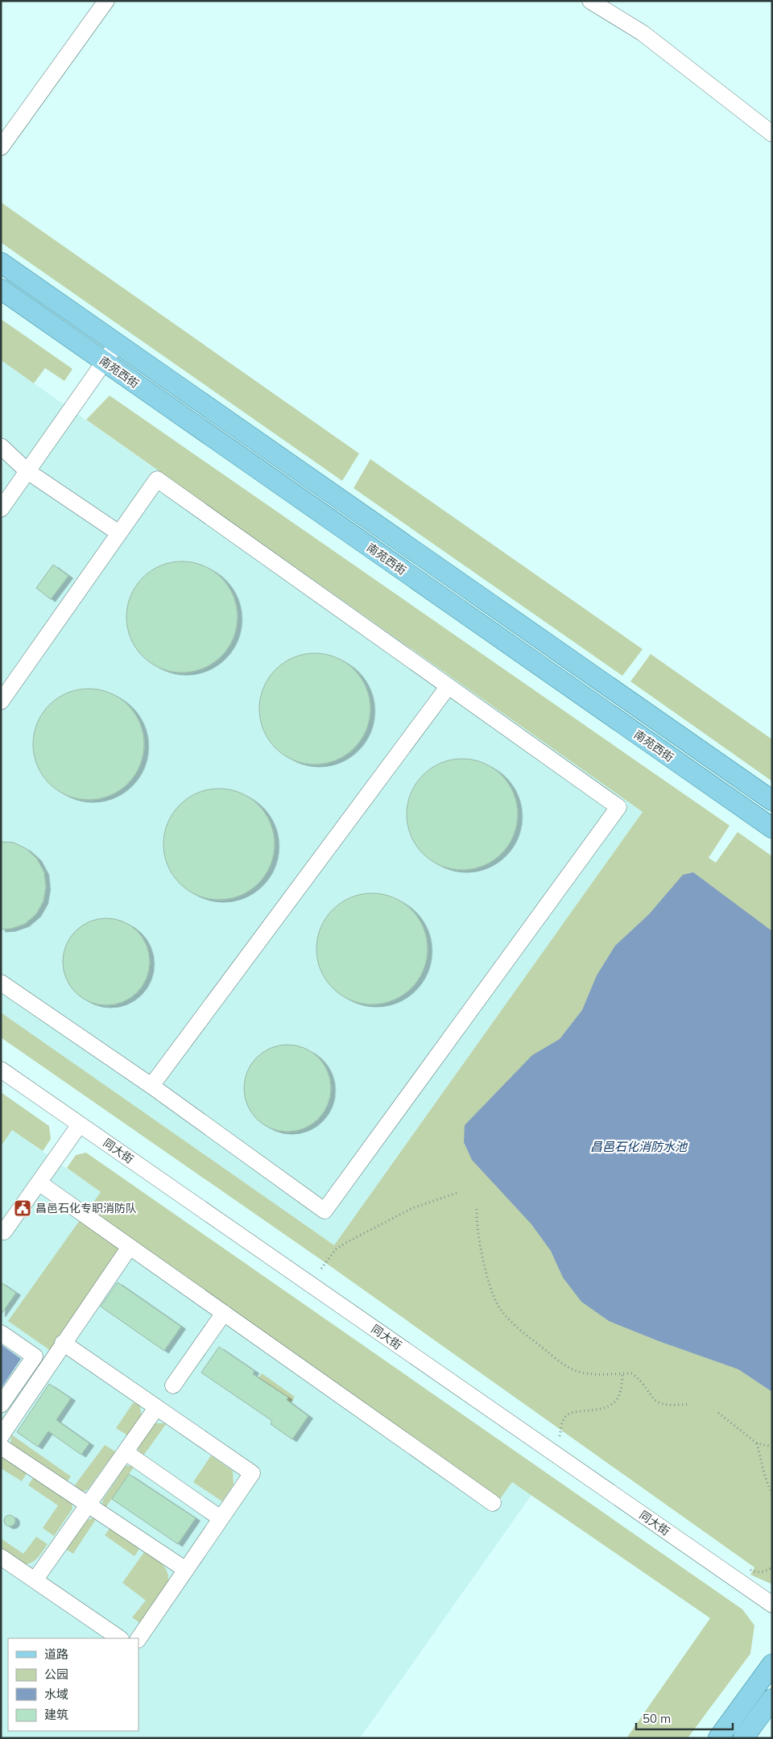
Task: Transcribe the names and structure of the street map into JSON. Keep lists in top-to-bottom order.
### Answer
{
  "streets": {
    "main road": ["南苑西街"],
    "street": ["同大街"]
  },
  "water": ["昌邑石化消防水池"],
  "places": {
    "public building": ["昌邑石化专职消防队"]
  },
  "legend": [
    "道路",
    "公园",
    "水域",
    "建筑"
  ],
  "scale_bar": "50 m"
}
